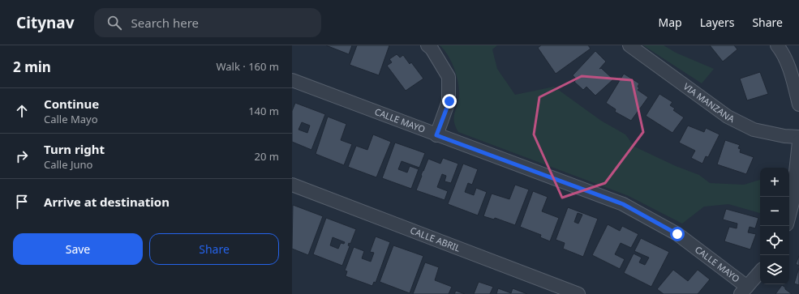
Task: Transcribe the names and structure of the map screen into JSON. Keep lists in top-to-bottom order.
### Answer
{
  "streets": {
    "street": ["VIA MANZANA", "CALLE MAYO", "CALLE ABRIL"]
  },
  "page": {
    "header": "Citynav",
    "search": "Search here",
    "nav": ["Map", "Layers", "Share"],
    "heading": ["2 min", "Walk · 160 m"],
    "list": [
      ["Continue", "Calle Mayo", "140 m"],
      ["Turn right", "Calle Juno", "20 m"],
      "Arrive at destination"
    ],
    "map_buttons": ["+", "−"],
    "buttons": ["Save", "Share"]
  }
}
